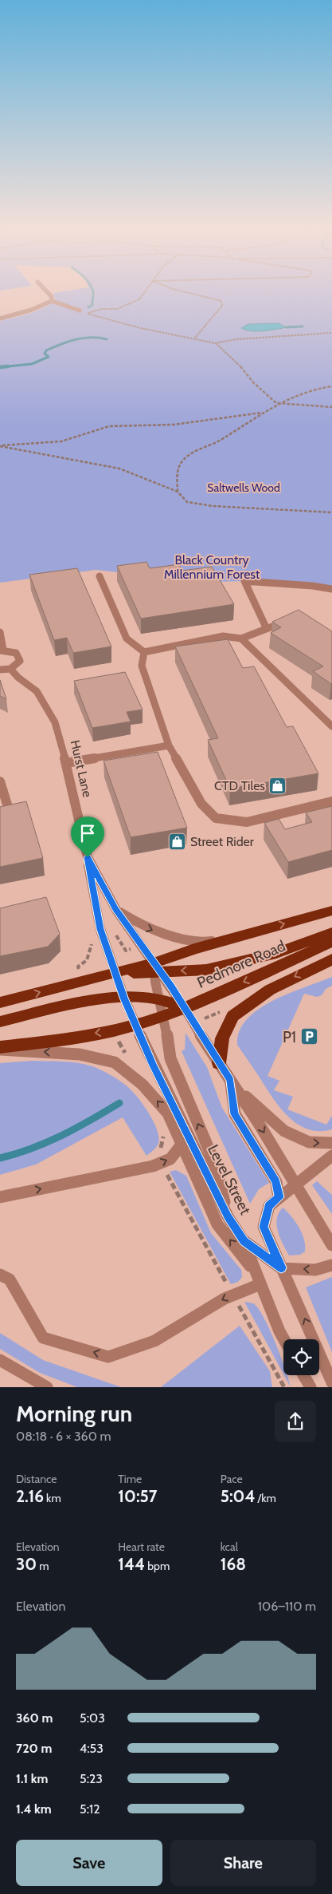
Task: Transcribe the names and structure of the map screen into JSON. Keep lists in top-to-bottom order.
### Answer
{
  "streets": {
    "highway": ["Pedmore Road"],
    "street": ["Hurst Lane", "Level Street"]
  },
  "crossings": [
    ["Hurst Lane", "Pedmore Road"],
    ["Pedmore Road", "Level Street"]
  ],
  "parks": ["Saltwells Wood", "Black Country Millennium Forest"],
  "places": {
    "shop": ["CTD Tiles", "Street Rider"],
    "parking": ["P1"]
  },
  "page": {
    "heading": ["Morning run", "08:18 · 6 × 360 m"],
    "stats": [
      ["Distance", "2.16 km"],
      ["Time", "10:57"],
      ["Pace", "5:04 /km"],
      ["Elevation", "30 m"],
      ["Heart rate", "144 bpm"],
      ["kcal", "168"]
    ],
    "chart": ["Elevation", "106–110 m"],
    "list": [
      {
        "name": "360 m",
        "note": "5:03"
      },
      {
        "name": "720 m",
        "note": "4:53"
      },
      {
        "name": "1.1 km",
        "note": "5:23"
      },
      {
        "name": "1.4 km",
        "note": "5:12"
      }
    ],
    "buttons": ["Save", "Share"]
  }
}
